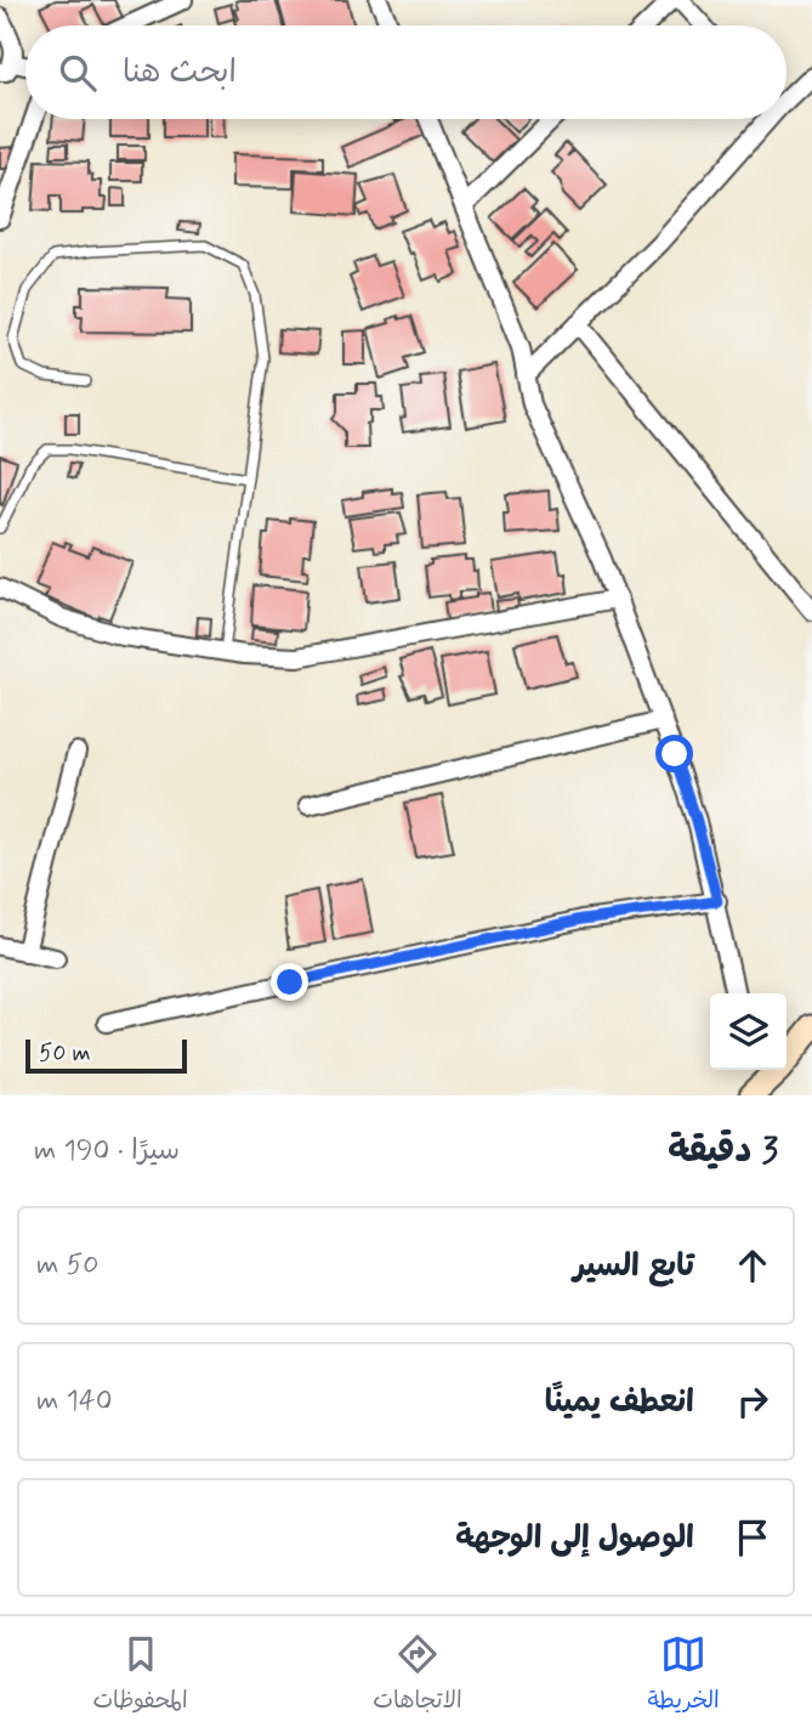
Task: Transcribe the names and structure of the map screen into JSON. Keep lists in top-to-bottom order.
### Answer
{
  "scale_bar": "50 m",
  "page": {
    "search": "ابحث هنا",
    "scale": "50 m",
    "heading": ["3 دقيقة", "سيرًا · 190 m"],
    "list": [
      ["تابع السير", "50 m"],
      ["انعطف يمينًا", "140 m"],
      "الوصول إلى الوجهة"
    ],
    "nav": ["الخريطة", "الاتجاهات", "المحفوظات"]
  }
}
